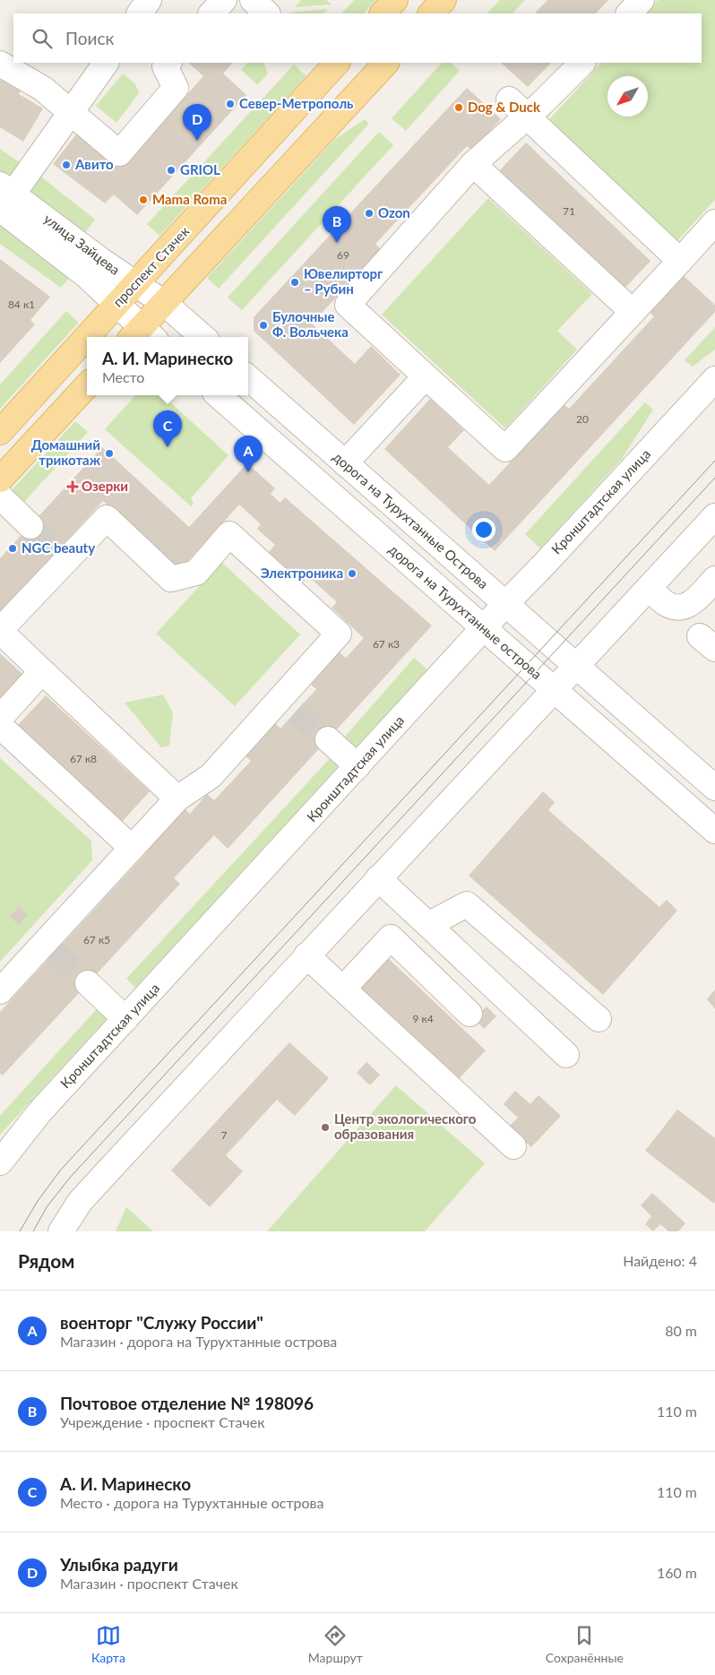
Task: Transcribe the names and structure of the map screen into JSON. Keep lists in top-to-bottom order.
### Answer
{
  "streets": {
    "main road": ["проспект Стачек"],
    "street": [
      "улица Зайцева",
      "Кронштадтская улица",
      "дорога на Турухтанные Острова",
      "дорога на Турухтанные острова"
    ]
  },
  "crossings": [
    ["улица Зайцева", "проспект Стачек"],
    ["Кронштадтская улица", "дорога на Турухтанные Острова"],
    ["Кронштадтская улица", "дорога на Турухтанные острова"]
  ],
  "places": {
    "other": [
      "Север-Метрополь",
      "Dog & Duck",
      "Авито",
      "GRIOL",
      "Mama Roma",
      "Ozon",
      "Ювелирторг – Рубин",
      "Булочные Ф. Вольчека",
      "Домашний трикотаж",
      "NGC beauty",
      "Электроника",
      "Центр экологического образования"
    ],
    "health": ["Озерки"]
  },
  "house_numbers": [
    "71",
    "69",
    "84 к1",
    "20",
    "67 к3",
    "67 к8",
    "67 к5",
    "9 к4",
    "7"
  ],
  "north": "bottom left",
  "page": {
    "search": "Поиск",
    "pins": [
      "D",
      "B",
      "C",
      "A"
    ],
    "popup": ["А. И. Маринеско", "Место"],
    "heading": ["Рядом", "Найдено: 4"],
    "list": [
      {
        "mark": "A",
        "name": "военторг \"Служу России\"",
        "note": "Магазин · дорога на Турухтанные острова",
        "value": "80 m"
      },
      {
        "mark": "B",
        "name": "Почтовое отделение № 198096",
        "note": "Учреждение · проспект Стачек",
        "value": "110 m"
      },
      {
        "mark": "C",
        "name": "А. И. Маринеско",
        "note": "Место · дорога на Турухтанные острова",
        "value": "110 m"
      },
      {
        "mark": "D",
        "name": "Улыбка радуги",
        "note": "Магазин · проспект Стачек",
        "value": "160 m"
      }
    ],
    "nav": ["Карта", "Маршрут", "Сохранённые"]
  }
}
